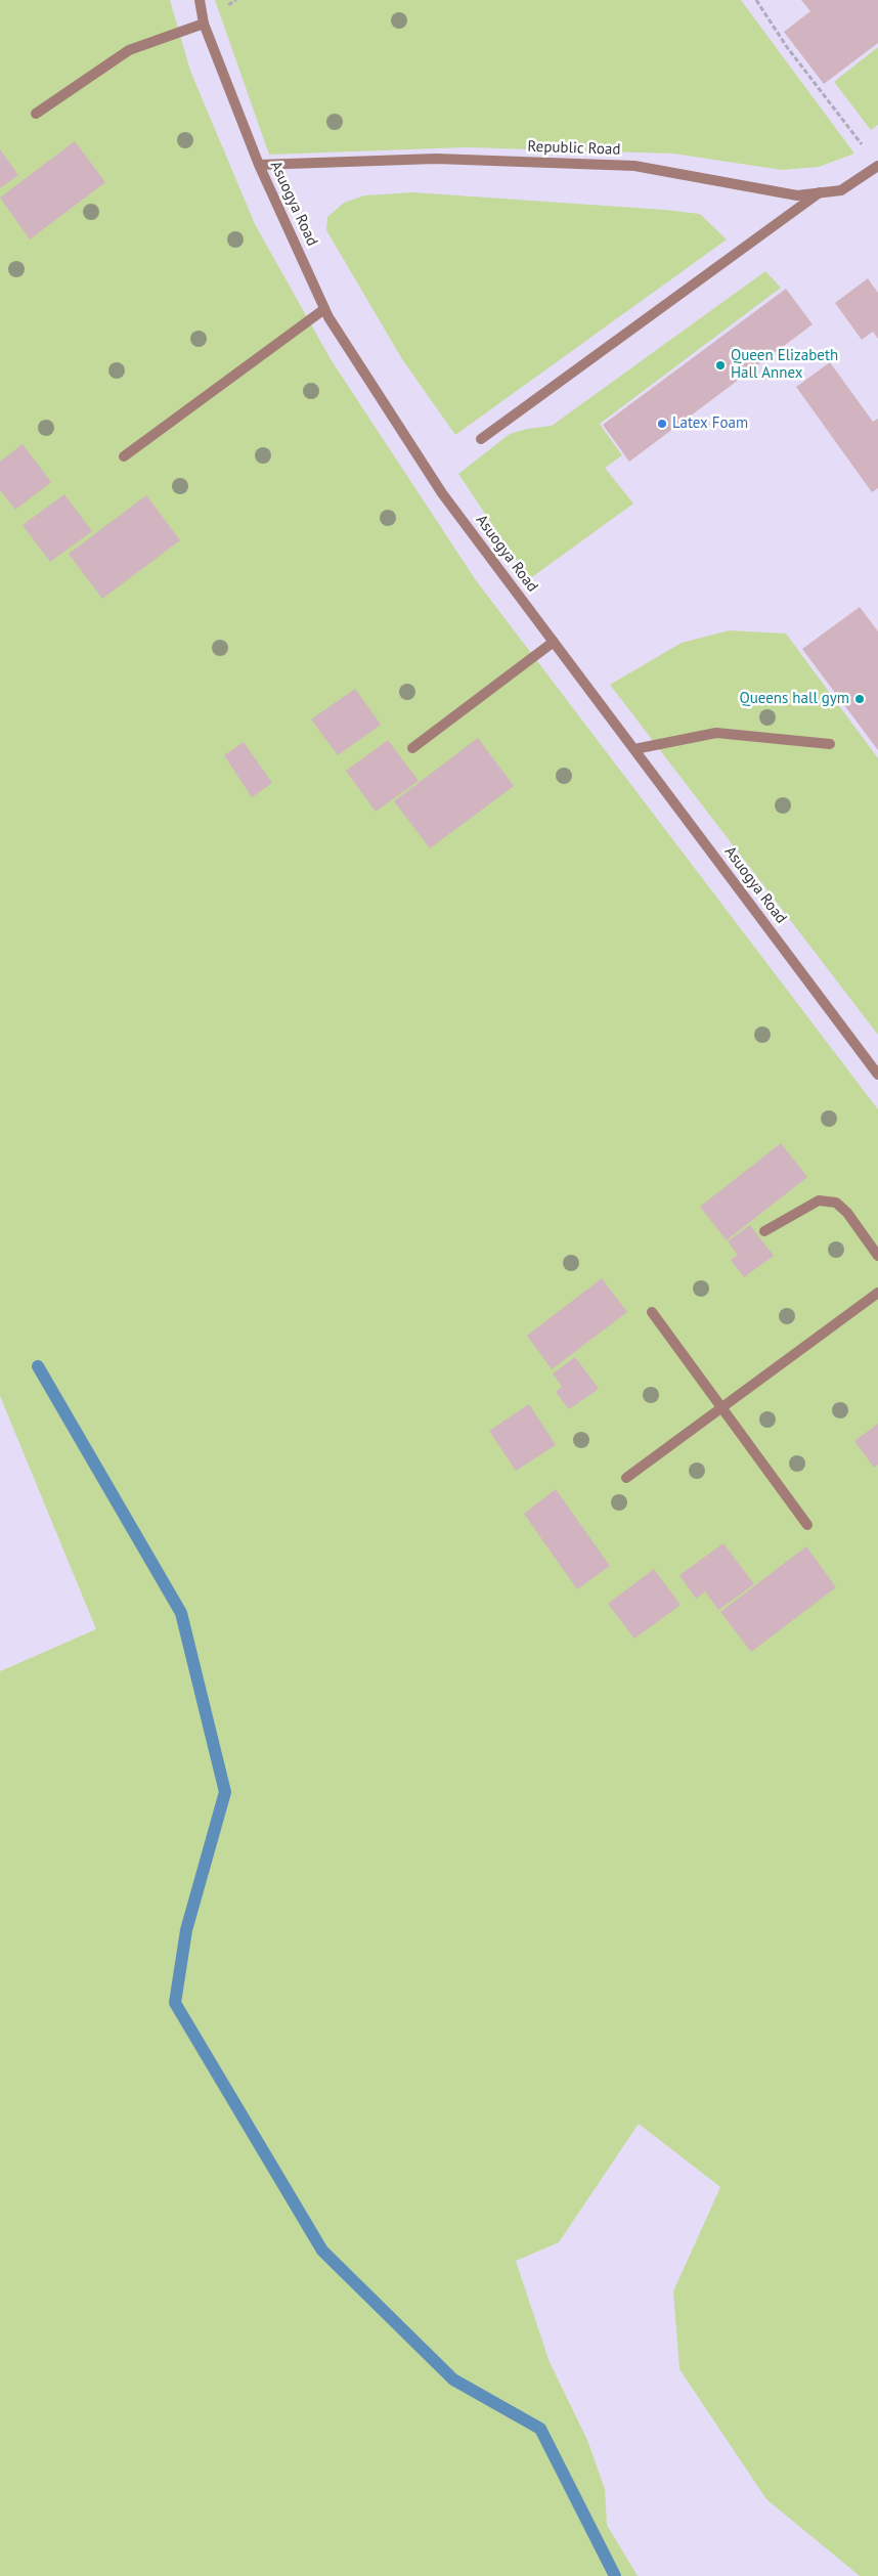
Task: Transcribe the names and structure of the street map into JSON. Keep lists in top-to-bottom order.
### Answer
{
  "streets": {
    "street": ["Republic Road", "Asuogya Road"]
  },
  "crossings": [
    ["Republic Road", "Asuogya Road"]
  ],
  "places": ["Queen Elizabeth Hall Annex", "Latex Foam", "Queens hall gym"]
}
